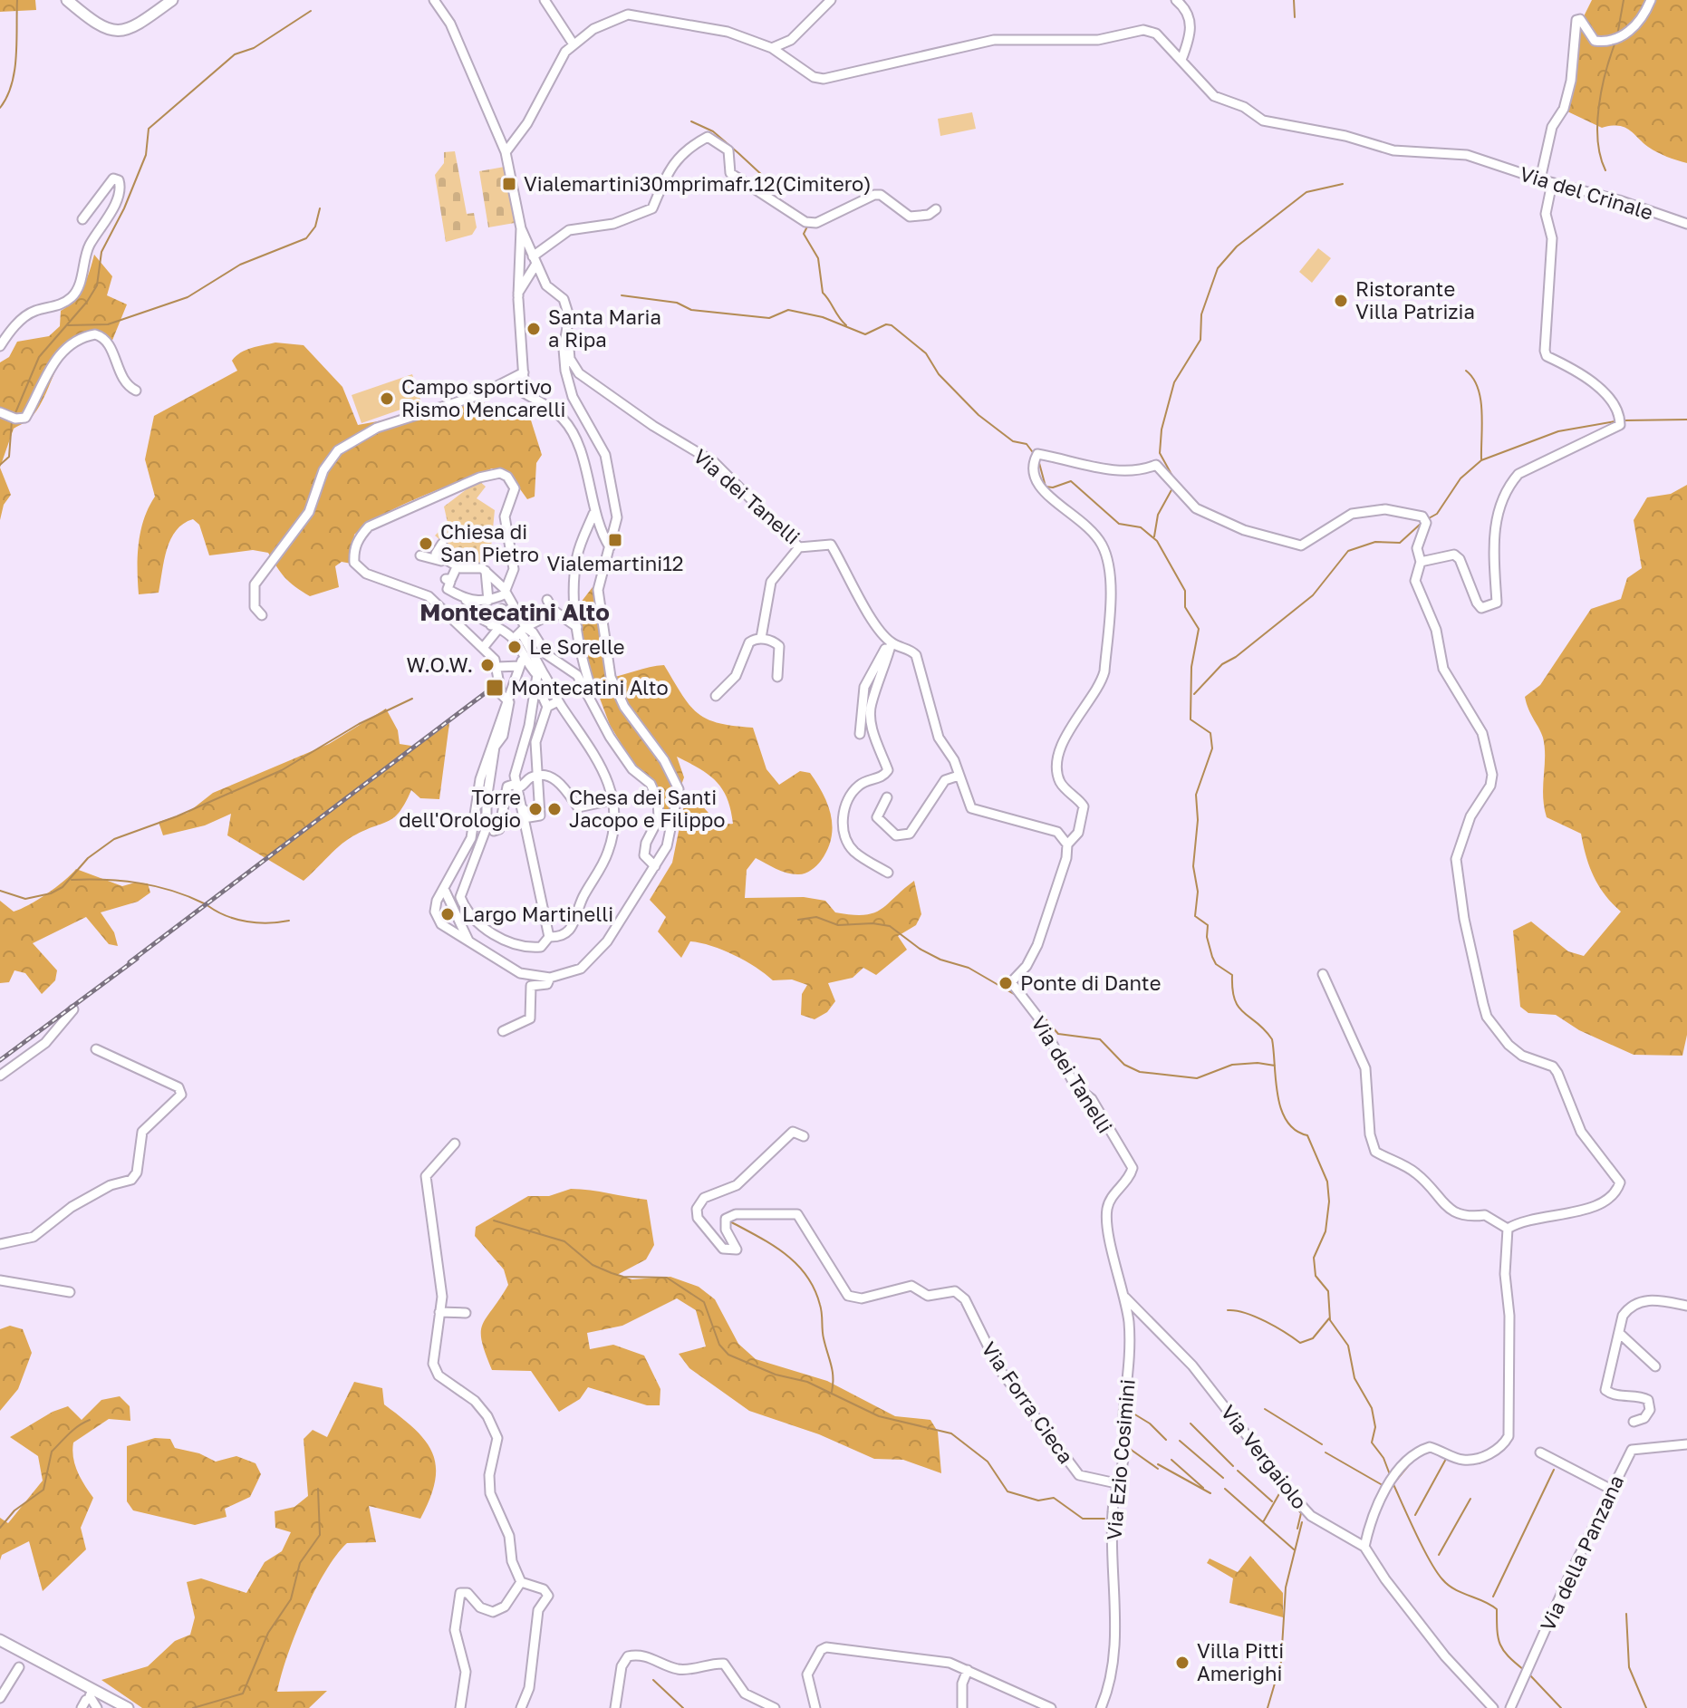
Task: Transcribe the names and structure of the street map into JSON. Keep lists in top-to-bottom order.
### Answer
{
  "streets": {
    "street": [
      "Via del Crinale",
      "Via dei Tanelli",
      "Via Forra Cieca",
      "Via Vergaiolo",
      "Via Ezio Cosimini",
      "Via della Panzana"
    ]
  },
  "crossings": [
    ["Via dei Tanelli", "Via Vergaiolo"],
    ["Via dei Tanelli", "Via Ezio Cosimini"],
    ["Via Forra Cieca", "Via Ezio Cosimini"],
    ["Via Vergaiolo", "Via Ezio Cosimini"]
  ],
  "districts": ["Montecatini Alto"],
  "places": {
    "transit": ["Vialemartini30mprimafr.12(Cimitero)", "Vialemartini12", "Montecatini Alto"],
    "other": [
      "Ristorante Villa Patrizia",
      "Santa Maria a Ripa",
      "Campo sportivo Rismo Mencarelli",
      "Chiesa di San Pietro",
      "Le Sorelle",
      "W.O.W.",
      "Torre dell'Orologio",
      "Chesa dei Santi Jacopo e Filippo",
      "Largo Martinelli",
      "Ponte di Dante",
      "Villa Pitti Amerighi"
    ]
  }
}
